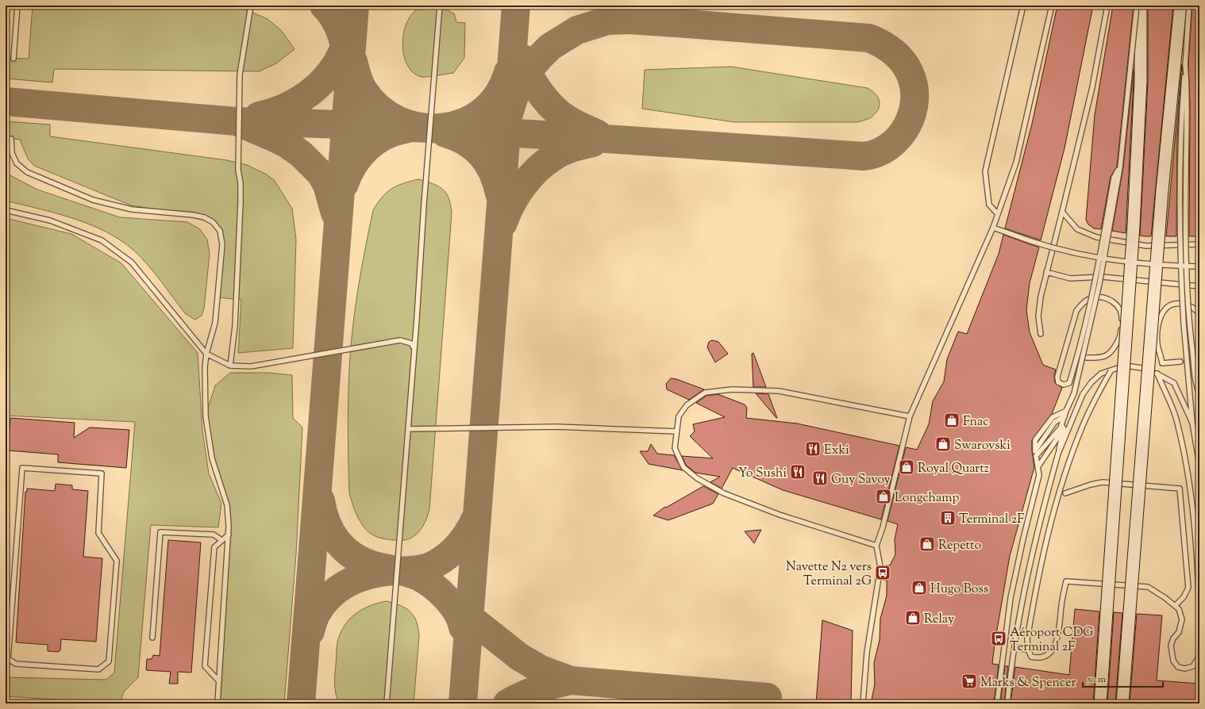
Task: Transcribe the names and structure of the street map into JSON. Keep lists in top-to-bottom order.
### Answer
{
  "places": {
    "shop": [
      "Fnac",
      "Swarovski",
      "Royal Quartz",
      "Longchamp",
      "Repetto",
      "Hugo Boss",
      "Relay"
    ],
    "restaurant": ["Exki", "Yo Sushi", "Guy Savoy"],
    "building": ["Terminal 2F"],
    "bus stop": ["Navette N2 vers Terminal 2G", "Aéroport CDG Terminal 2F"],
    "supermarket": ["Marks & Spencer"]
  },
  "scale_bar": "50 m"
}
